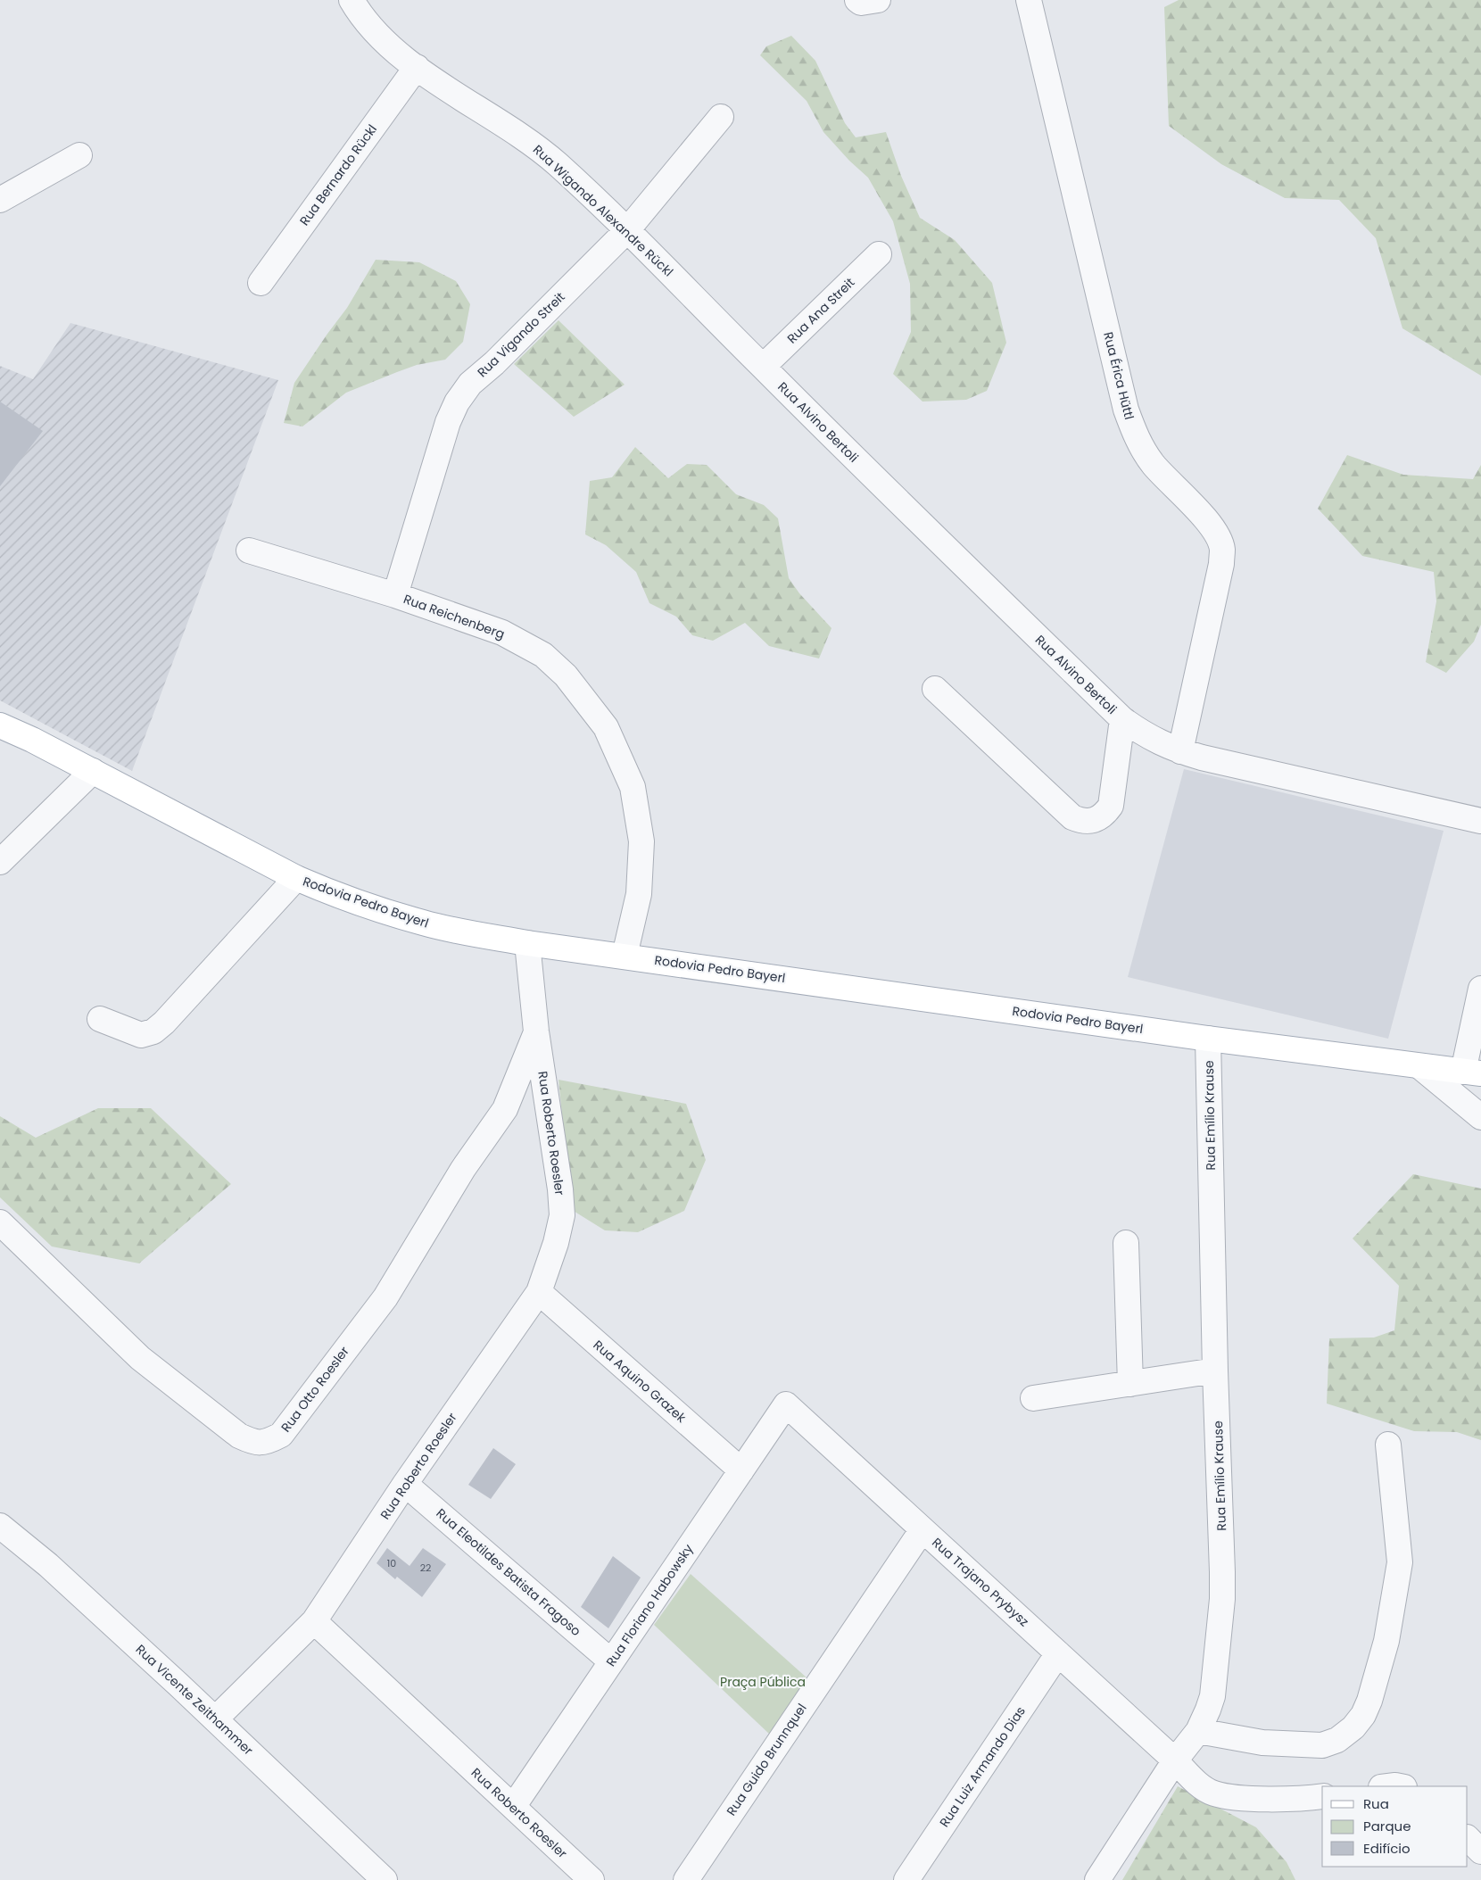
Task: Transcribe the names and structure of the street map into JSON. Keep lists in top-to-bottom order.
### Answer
{
  "streets": {
    "main road": ["Rodovia Pedro Bayerl"],
    "street": [
      "Rua Bernardo Rückl",
      "Rua Wigando Alexandre Rückl",
      "Rua Ana Streit",
      "Rua Vigando Streit",
      "Rua Érica Hüttl",
      "Rua Alvino Bertoli",
      "Rua Reichenberg",
      "Rua Emílio Krause",
      "Rua Roberto Roesler",
      "Rua Aquino Grazek",
      "Rua Otto Roesler",
      "Rua Eleotildes Batista Fragoso",
      "Rua Trajano Prybysz",
      "Rua Floriano Habowsky",
      "Rua Vicente Zeithammer",
      "Rua Guido Brunnquel",
      "Rua Luiz Armando Dias"
    ]
  },
  "crossings": [
    ["Rua Bernardo Rückl", "Rua Wigando Alexandre Rückl"],
    ["Rua Wigando Alexandre Rückl", "Rua Ana Streit"],
    ["Rua Wigando Alexandre Rückl", "Rua Vigando Streit"],
    ["Rua Wigando Alexandre Rückl", "Rua Alvino Bertoli"],
    ["Rua Ana Streit", "Rua Alvino Bertoli"],
    ["Rua Vigando Streit", "Rua Reichenberg"],
    ["Rua Érica Hüttl", "Rua Alvino Bertoli"],
    ["Rua Reichenberg", "Rodovia Pedro Bayerl"],
    ["Rodovia Pedro Bayerl", "Rua Emílio Krause"],
    ["Rodovia Pedro Bayerl", "Rua Roberto Roesler"],
    ["Rua Emílio Krause", "Rua Trajano Prybysz"],
    ["Rua Roberto Roesler", "Rua Aquino Grazek"],
    ["Rua Roberto Roesler", "Rua Otto Roesler"],
    ["Rua Roberto Roesler", "Rua Eleotildes Batista Fragoso"],
    ["Rua Roberto Roesler", "Rua Floriano Habowsky"],
    ["Rua Aquino Grazek", "Rua Floriano Habowsky"],
    ["Rua Eleotildes Batista Fragoso", "Rua Floriano Habowsky"],
    ["Rua Trajano Prybysz", "Rua Floriano Habowsky"],
    ["Rua Trajano Prybysz", "Rua Guido Brunnquel"],
    ["Rua Trajano Prybysz", "Rua Luiz Armando Dias"]
  ],
  "parks": ["Praça Pública"],
  "house_numbers": ["10", "22"],
  "legend": ["Rua", "Parque", "Edifício"]
}
